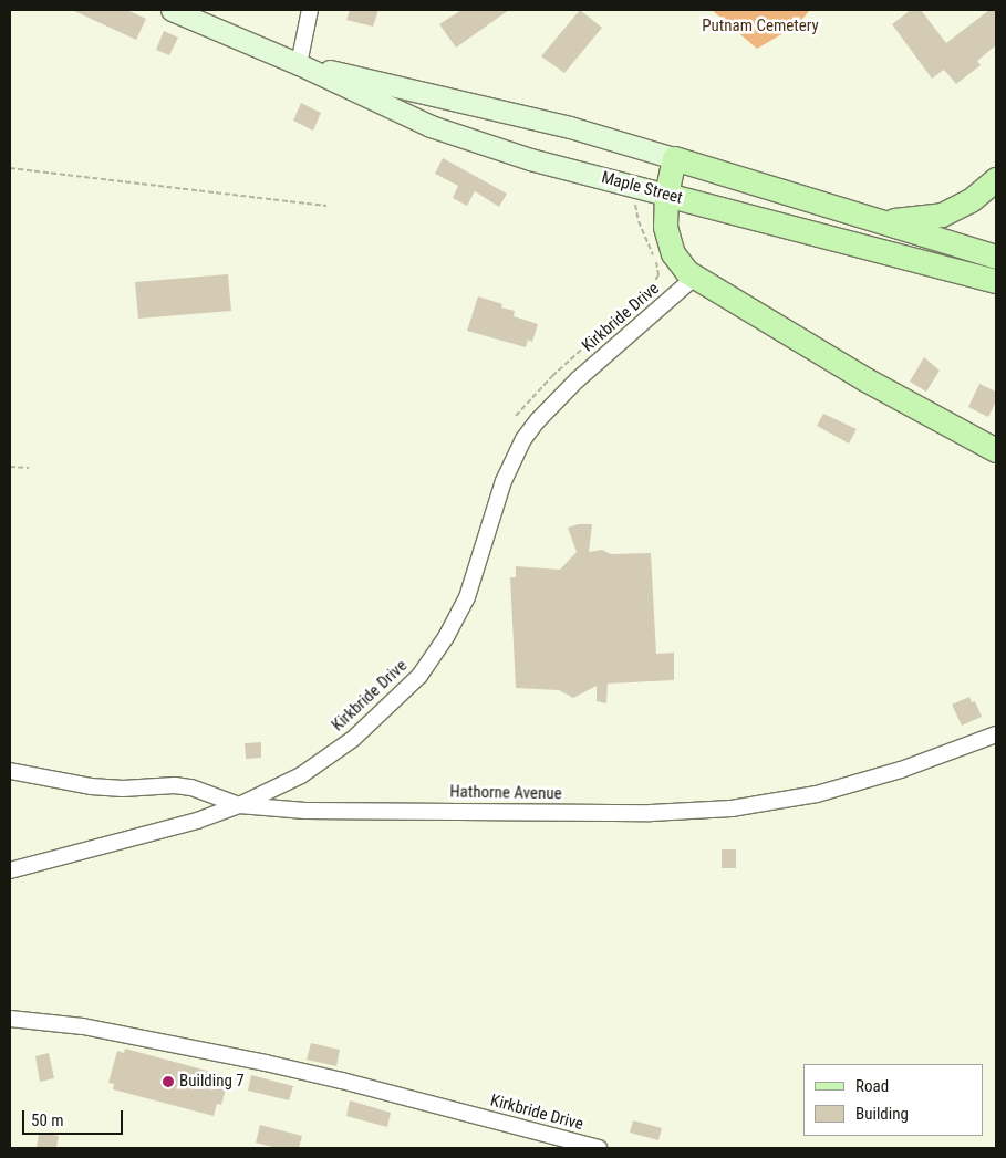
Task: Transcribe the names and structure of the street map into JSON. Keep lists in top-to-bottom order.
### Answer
{
  "streets": {
    "main road": ["Maple Street"],
    "street": ["Kirkbride Drive", "Hathorne Avenue"]
  },
  "crossings": [
    ["Kirkbride Drive", "Hathorne Avenue"]
  ],
  "parks": ["Putnam Cemetery"],
  "places": ["Building 7"],
  "legend": ["Road", "Building"],
  "scale_bar": "50 m"
}
